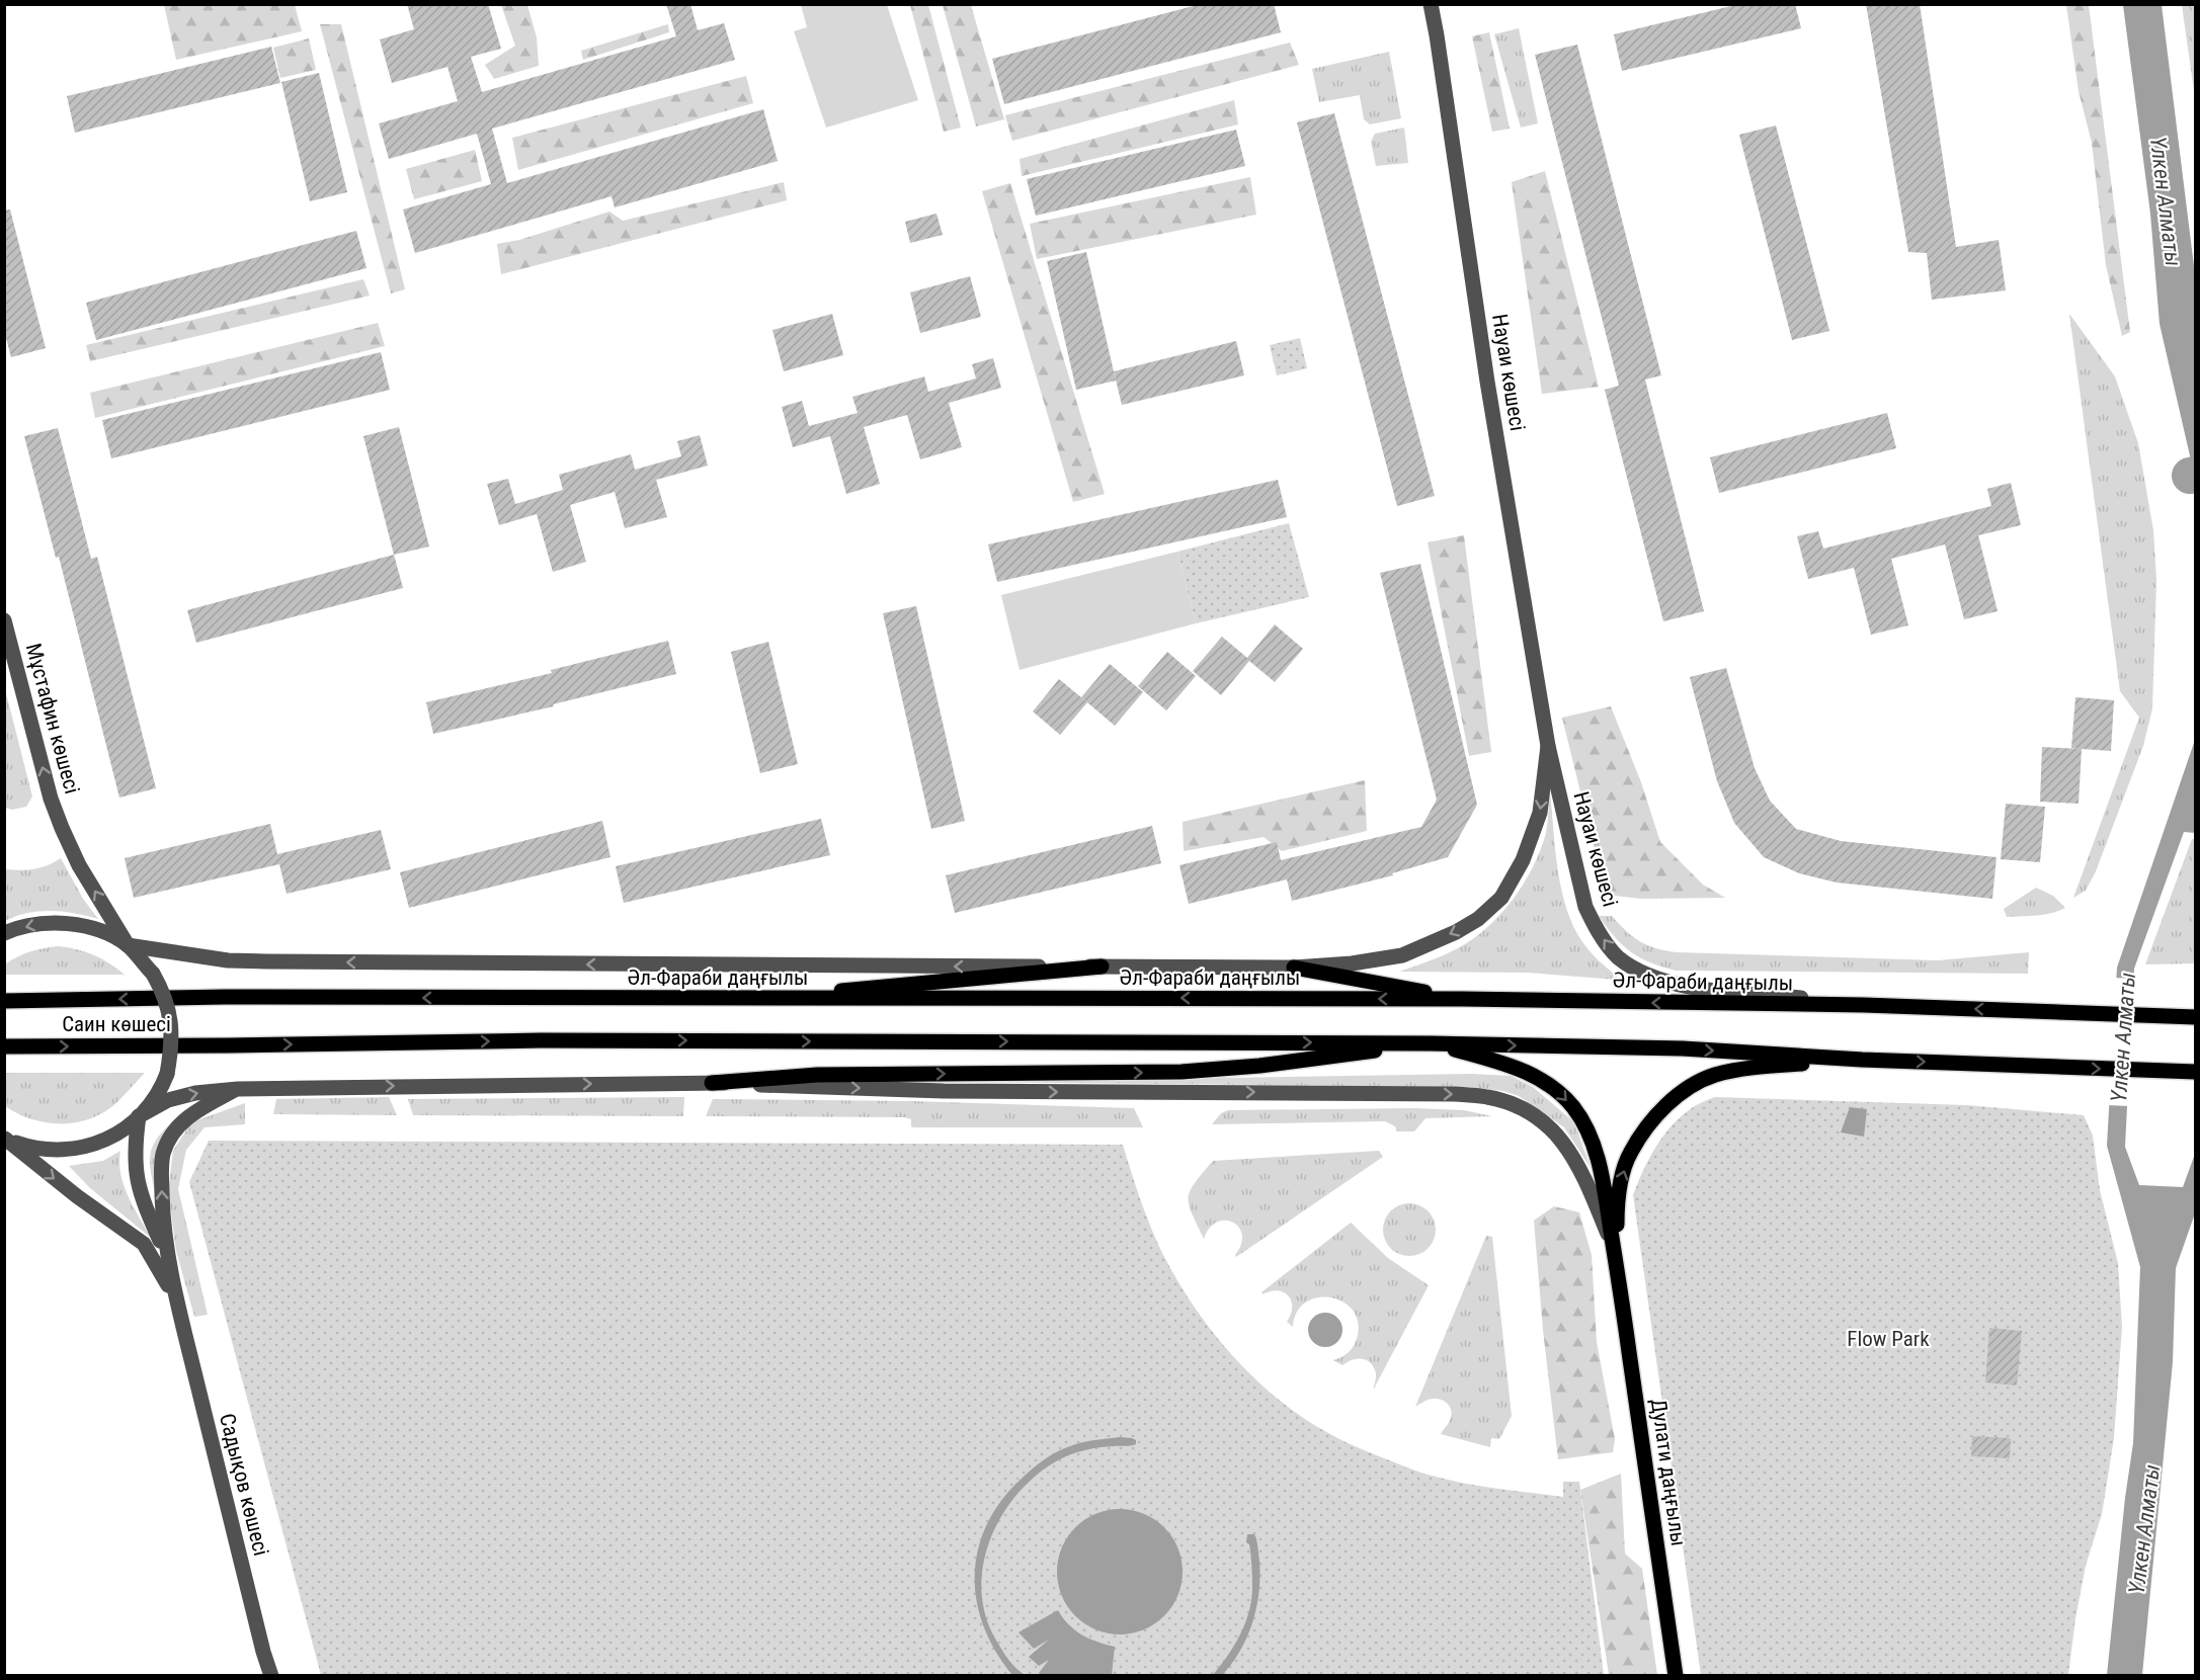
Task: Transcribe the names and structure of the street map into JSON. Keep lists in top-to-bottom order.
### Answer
{
  "streets": {
    "main road": ["Әл-Фараби даңғылы", "Саин көшесі", "Дулати даңғылы"],
    "street": ["Науаи көшесі", "Мұcтафин көшесі", "Садықов көшесі"]
  },
  "crossings": [
    ["Науаи көшесі", "Әл-Фараби даңғылы"],
    ["Мұcтафин көшесі", "Әл-Фараби даңғылы"],
    ["Әл-Фараби даңғылы", "Саин көшесі"]
  ],
  "one_way": ["Мұcтафин көшесі"],
  "water": ["Үлкен Алматы"],
  "parks": ["Flow Park"]
}
